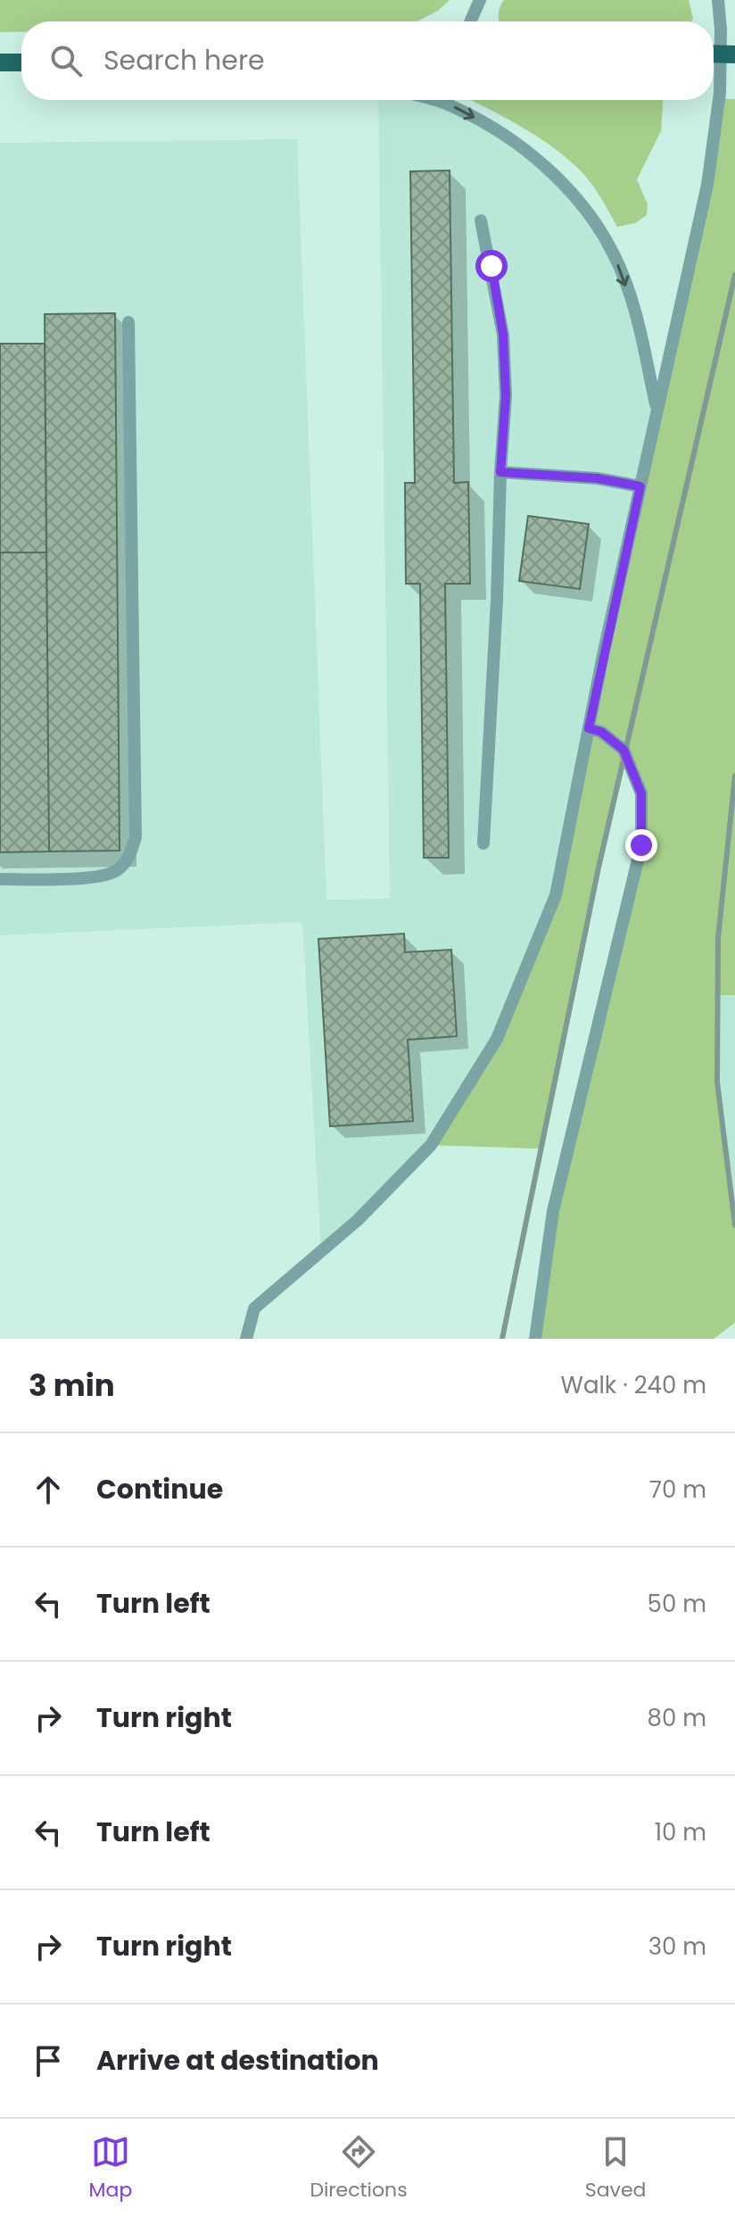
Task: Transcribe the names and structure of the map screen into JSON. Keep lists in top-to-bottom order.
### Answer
{
  "page": {
    "search": "Search here",
    "heading": ["3 min", "Walk · 240 m"],
    "list": [
      ["Continue", "70 m"],
      ["Turn left", "50 m"],
      ["Turn right", "80 m"],
      ["Turn left", "10 m"],
      ["Turn right", "30 m"],
      "Arrive at destination"
    ],
    "nav": ["Map", "Directions", "Saved"]
  }
}
